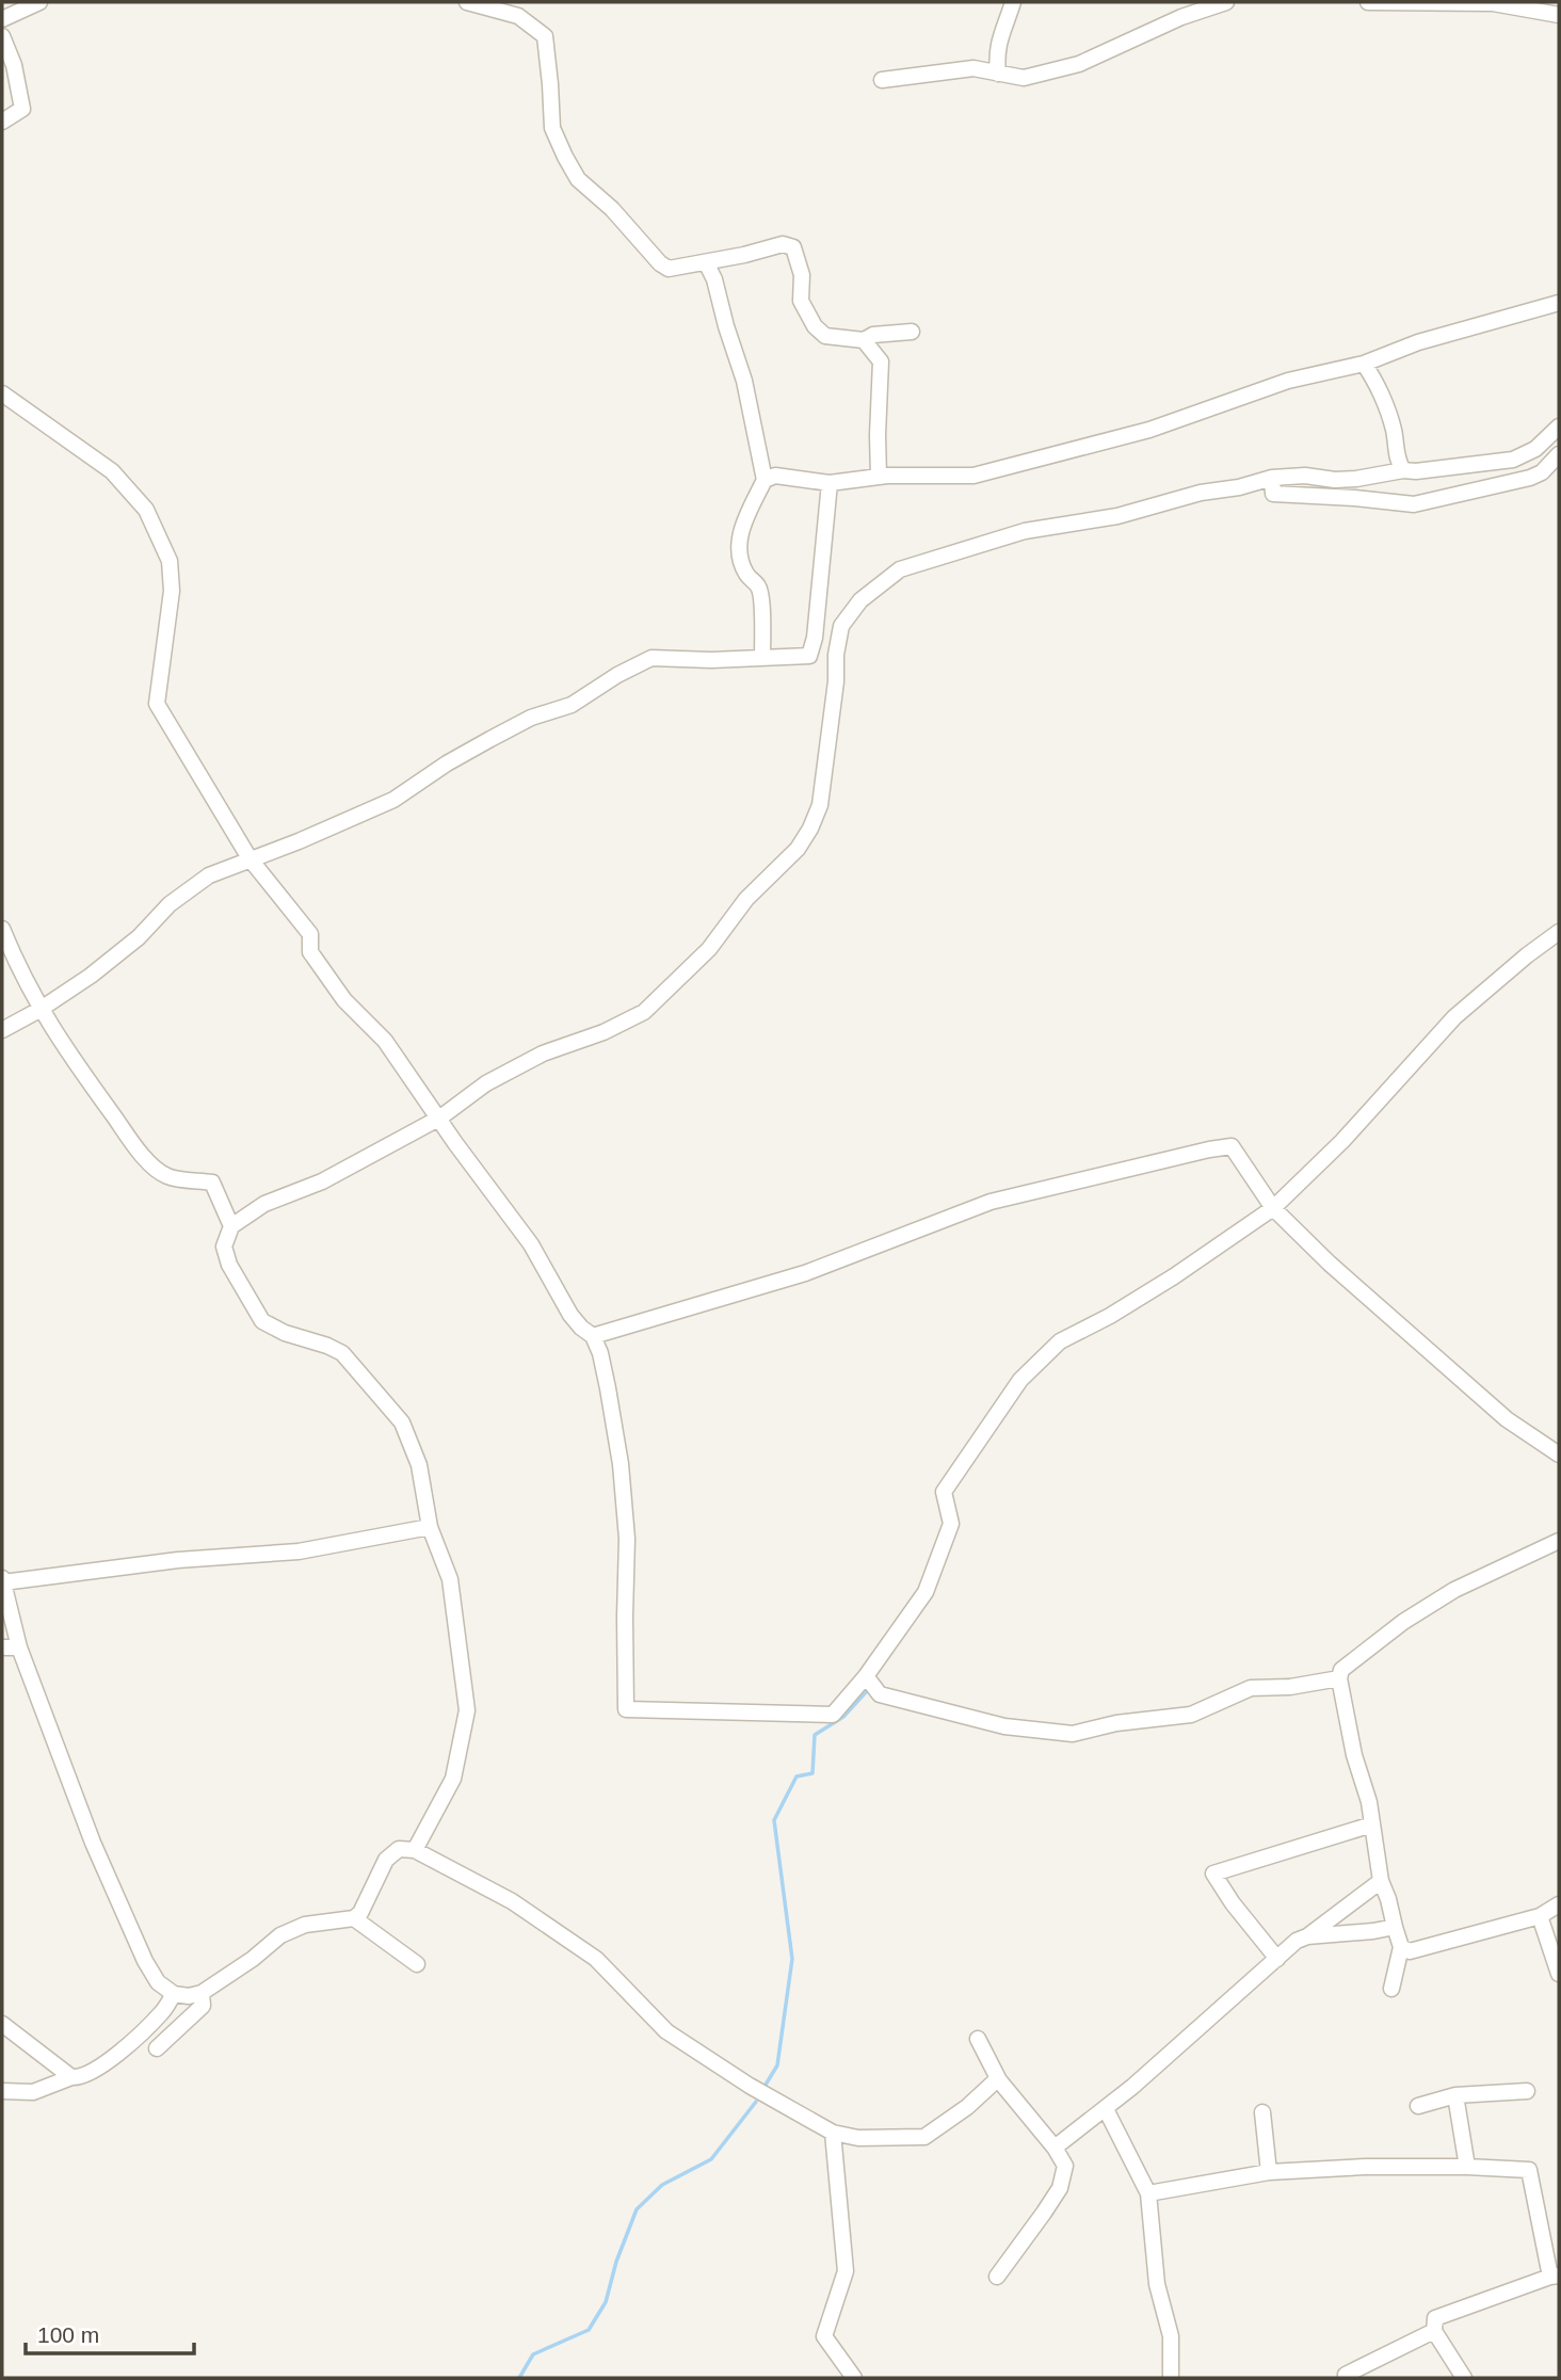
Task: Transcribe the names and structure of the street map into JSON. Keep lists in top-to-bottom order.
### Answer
{
  "scale_bar": "100 m"
}
